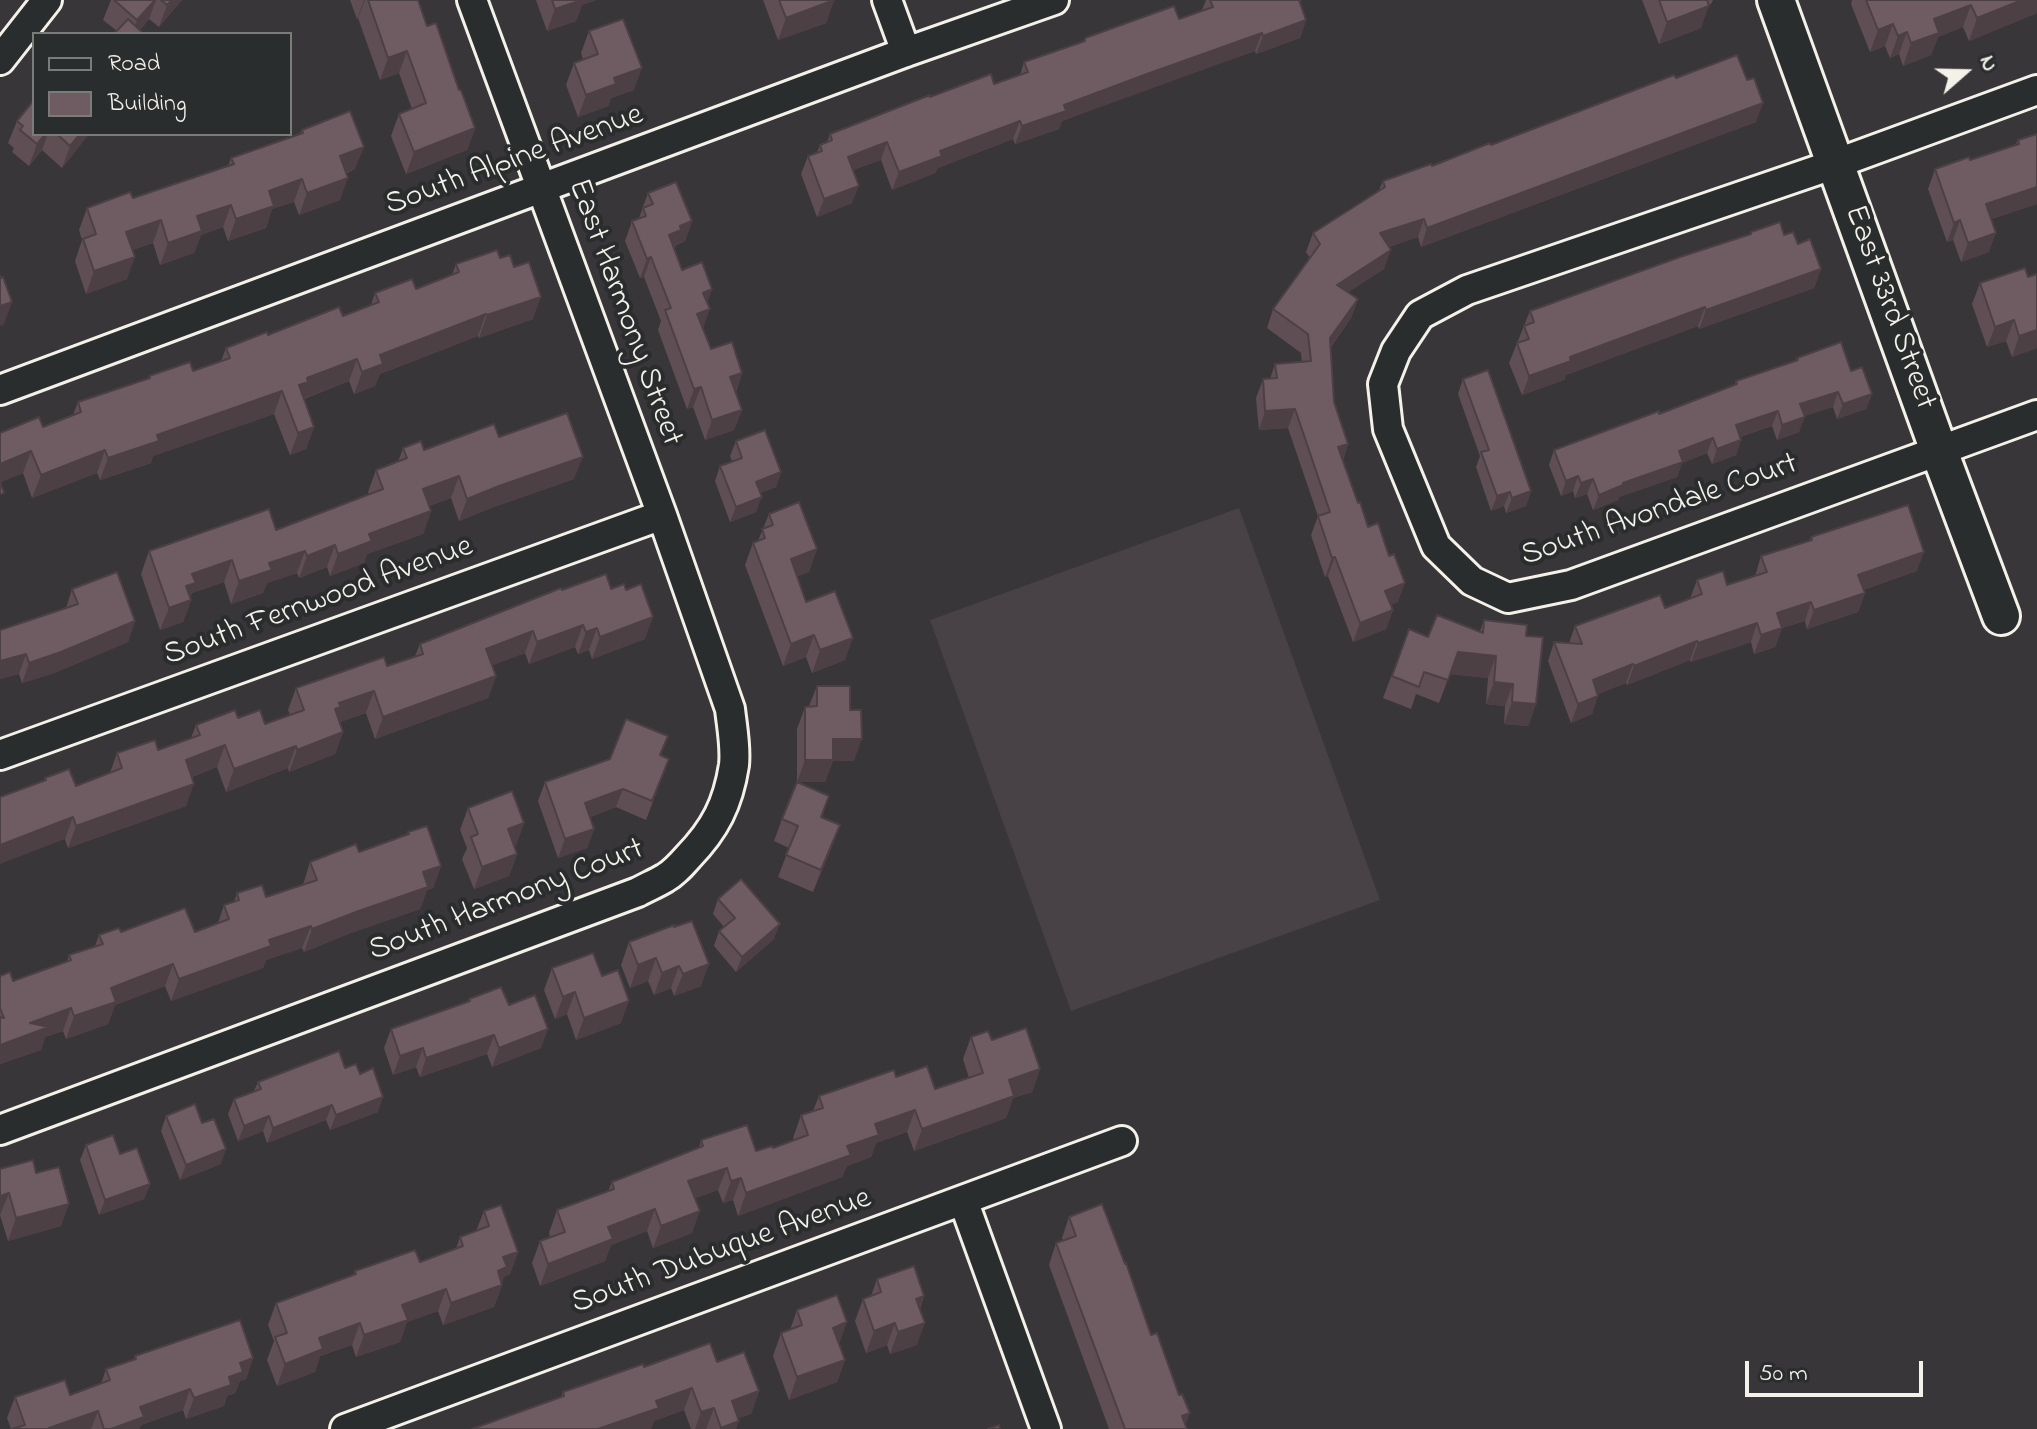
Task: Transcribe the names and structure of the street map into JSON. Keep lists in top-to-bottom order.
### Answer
{
  "streets": {
    "street": [
      "South Alpine Avenue",
      "East 33rd Street",
      "East Harmony Street",
      "South Avondale Court",
      "South Fernwood Avenue",
      "South Harmony Court",
      "South Dubuque Avenue"
    ]
  },
  "crossings": [
    ["South Alpine Avenue", "East Harmony Street"],
    ["East 33rd Street", "South Avondale Court"],
    ["East Harmony Street", "South Fernwood Avenue"],
    ["East Harmony Street", "South Harmony Court"],
    ["South Fernwood Avenue", "South Harmony Court"]
  ],
  "legend": ["Road", "Building"],
  "scale_bar": "50 m",
  "north": "right"
}
